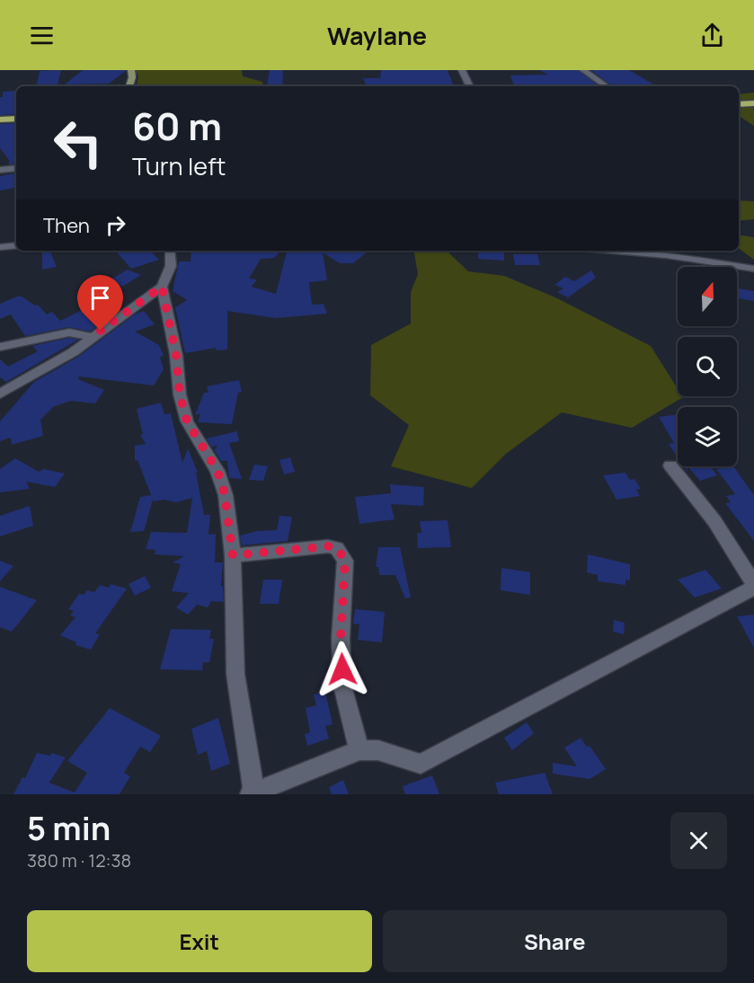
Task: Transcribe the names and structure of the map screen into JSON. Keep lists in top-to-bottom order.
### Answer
{
  "north": "top",
  "page": {
    "header": "Waylane",
    "turn": ["60 m", "Turn left"],
    "then": "Then",
    "heading": ["5 min", "380 m · 12:38"],
    "buttons": ["Exit", "Share"]
  }
}
